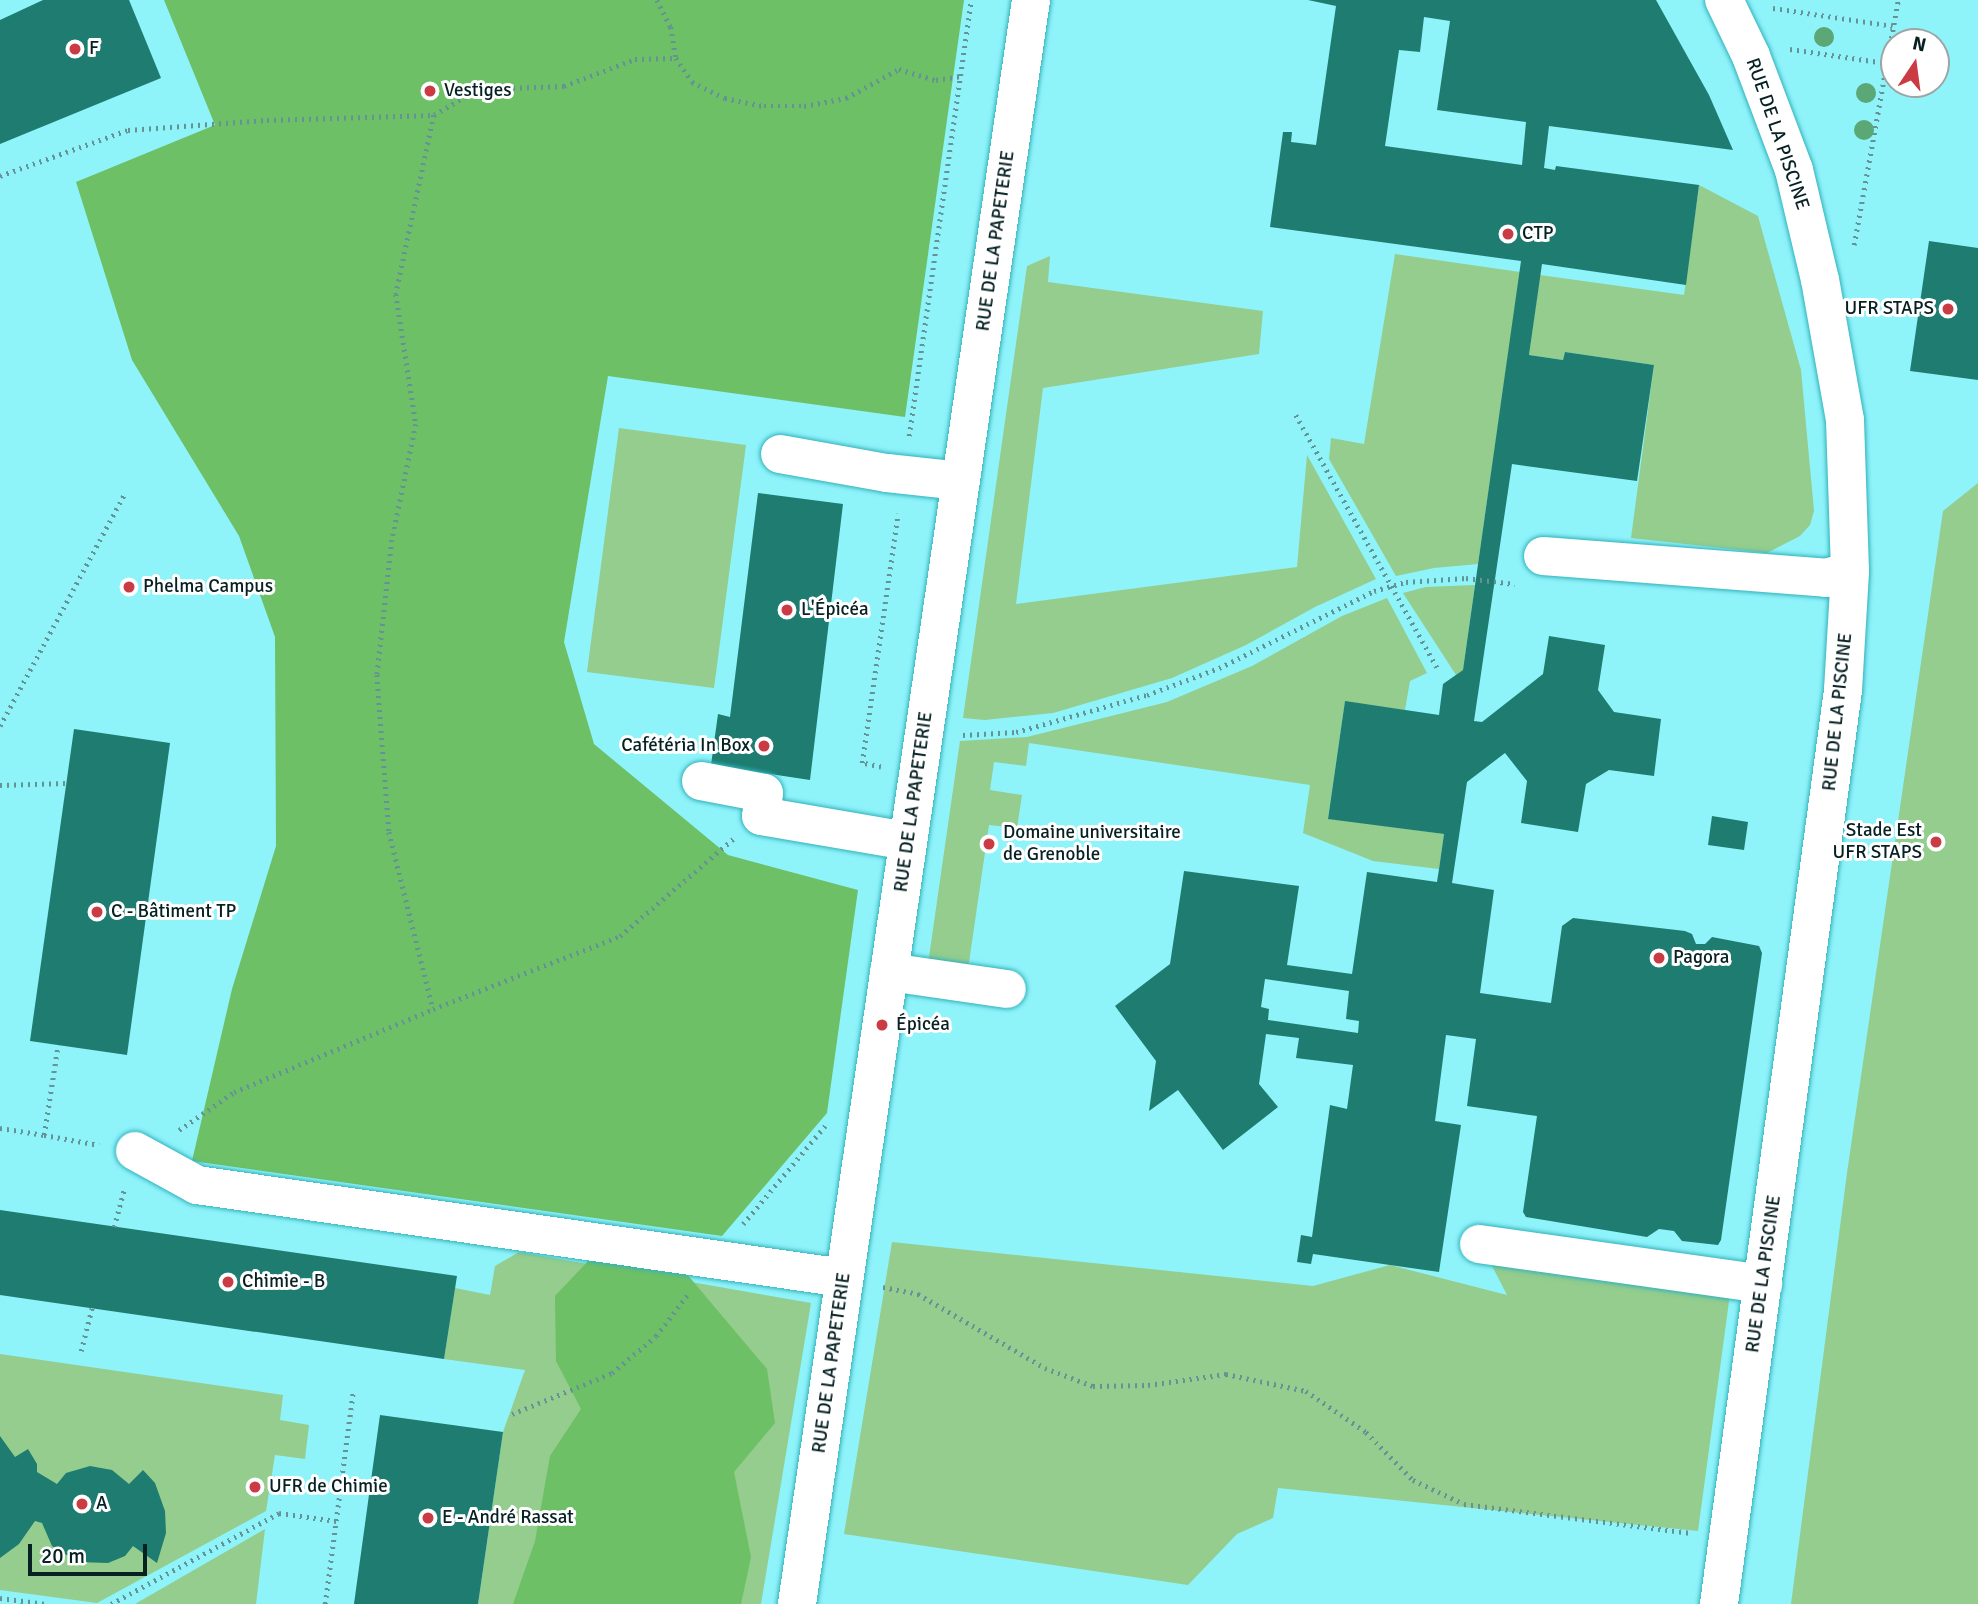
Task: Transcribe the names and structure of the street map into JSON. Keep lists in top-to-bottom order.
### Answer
{
  "streets": {
    "street": ["RUE DE LA PISCINE", "RUE DE LA PAPETERIE"]
  },
  "places": [
    "F",
    "Vestiges",
    "CTP",
    "UFR STAPS",
    "Phelma Campus",
    "L'Épicéa",
    "Cafétéria In Box",
    "Stade Est UFR STAPS",
    "Domaine universitaire de Grenoble",
    "C - Bâtiment TP",
    "Pagora",
    "Épicéa",
    "Chimie - B",
    "UFR de Chimie",
    "A",
    "E - André Rassat"
  ],
  "scale_bar": "20 m",
  "north": "top"
}
